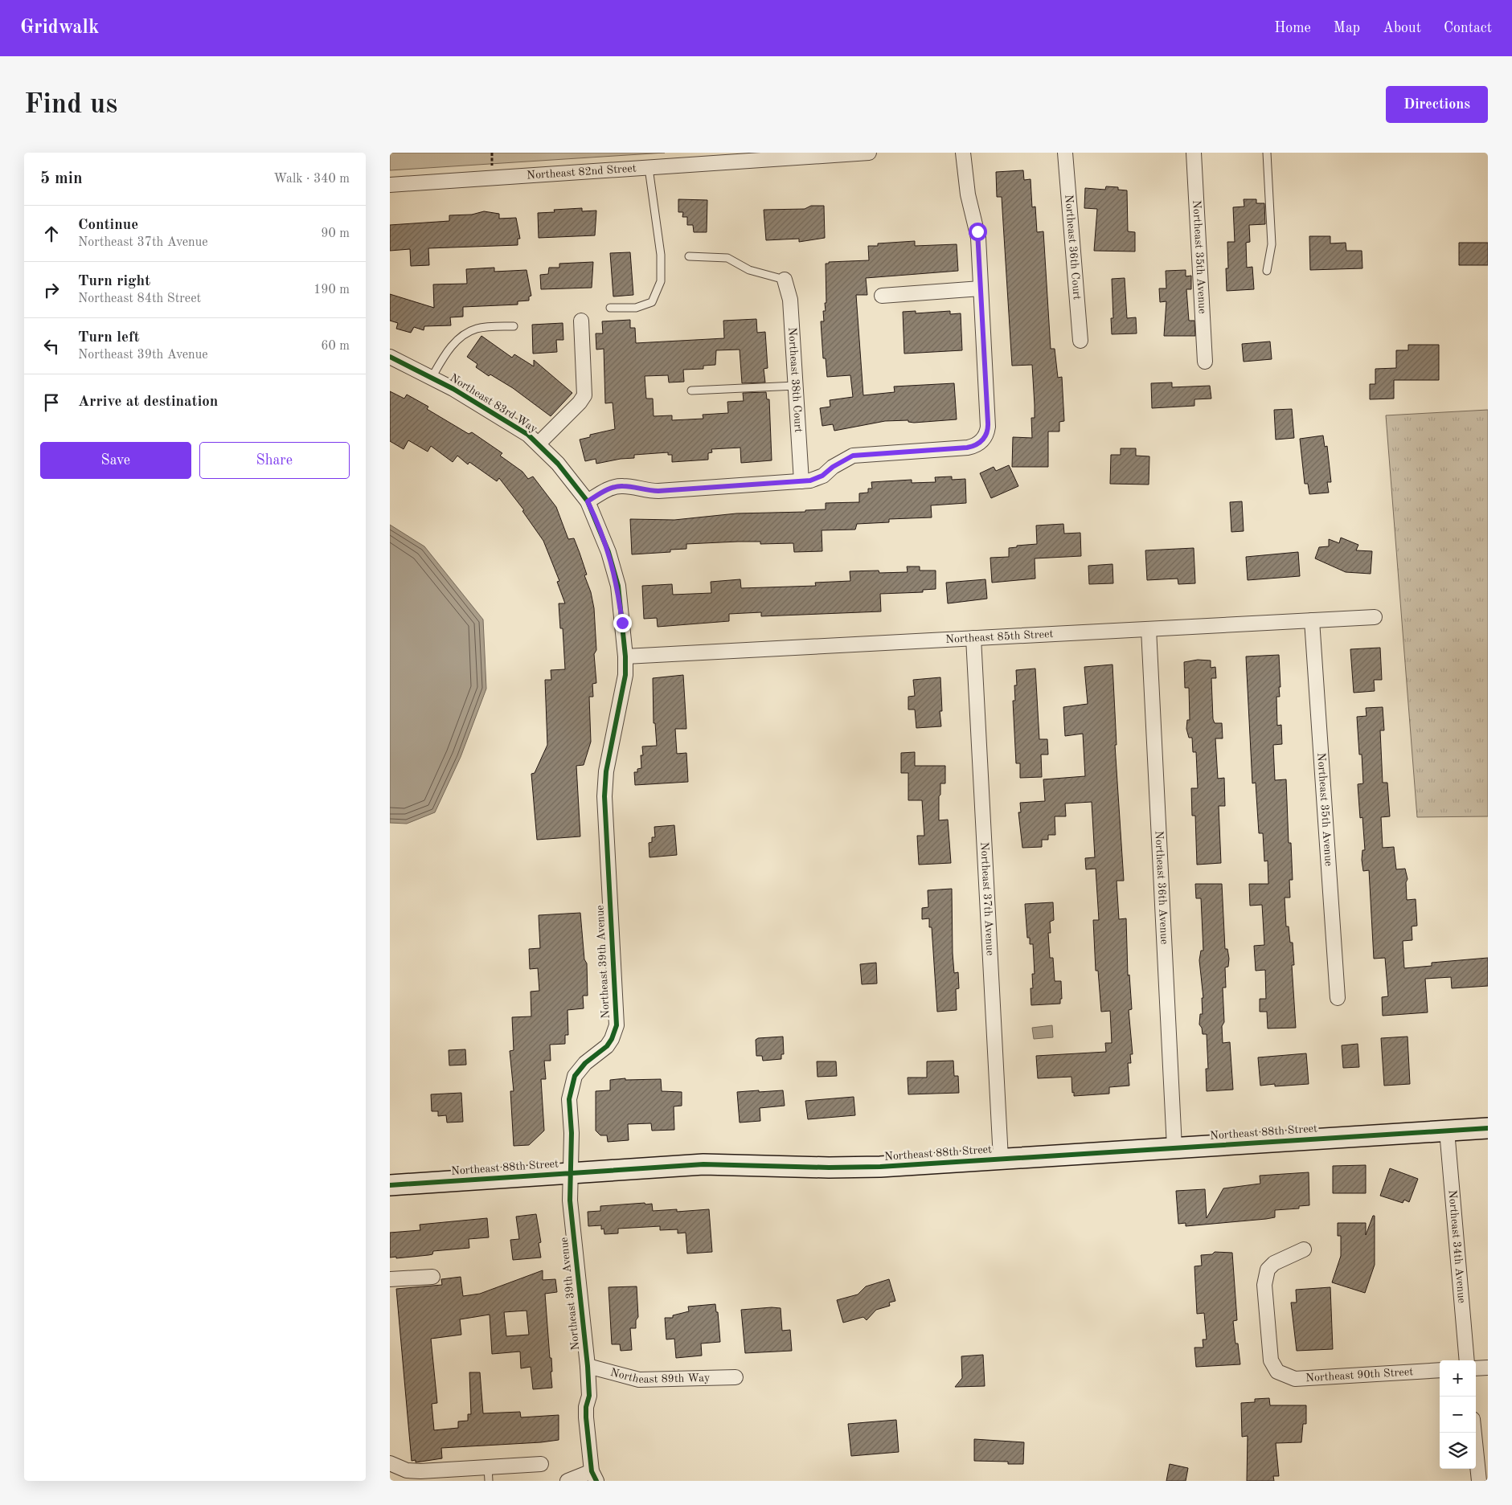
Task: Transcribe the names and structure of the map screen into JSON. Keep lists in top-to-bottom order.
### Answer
{
  "streets": {
    "street": [
      "Northeast 82nd Street",
      "Northeast 36th Court",
      "Northeast 35th Avenue",
      "Northeast 38th Court",
      "Northeast 83rd Way",
      "Northeast 85th Street",
      "Northeast 36th Avenue",
      "Northeast 37th Avenue",
      "Northeast 39th Avenue",
      "Northeast 88th Street",
      "Northeast 34th Avenue",
      "Northeast 89th Way",
      "Northeast 90th Street"
    ]
  },
  "crossings": [
    ["Northeast 35th Avenue", "Northeast 85th Street"],
    ["Northeast 83rd Way", "Northeast 39th Avenue"],
    ["Northeast 85th Street", "Northeast 36th Avenue"],
    ["Northeast 85th Street", "Northeast 37th Avenue"],
    ["Northeast 85th Street", "Northeast 39th Avenue"],
    ["Northeast 36th Avenue", "Northeast 88th Street"],
    ["Northeast 37th Avenue", "Northeast 88th Street"],
    ["Northeast 39th Avenue", "Northeast 88th Street"],
    ["Northeast 39th Avenue", "Northeast 89th Way"],
    ["Northeast 88th Street", "Northeast 34th Avenue"]
  ],
  "page": {
    "header": "Gridwalk",
    "nav": [
      "Home",
      "Map",
      "About",
      "Contact"
    ],
    "buttons": [
      "Directions",
      ["Save", "Share"]
    ],
    "title": "Find us",
    "heading": ["5 min", "Walk · 340 m"],
    "list": [
      ["Continue", "Northeast 37th Avenue", "90 m"],
      ["Turn right", "Northeast 84th Street", "190 m"],
      ["Turn left", "Northeast 39th Avenue", "60 m"],
      "Arrive at destination"
    ],
    "map_buttons": ["+", "−"]
  }
}
